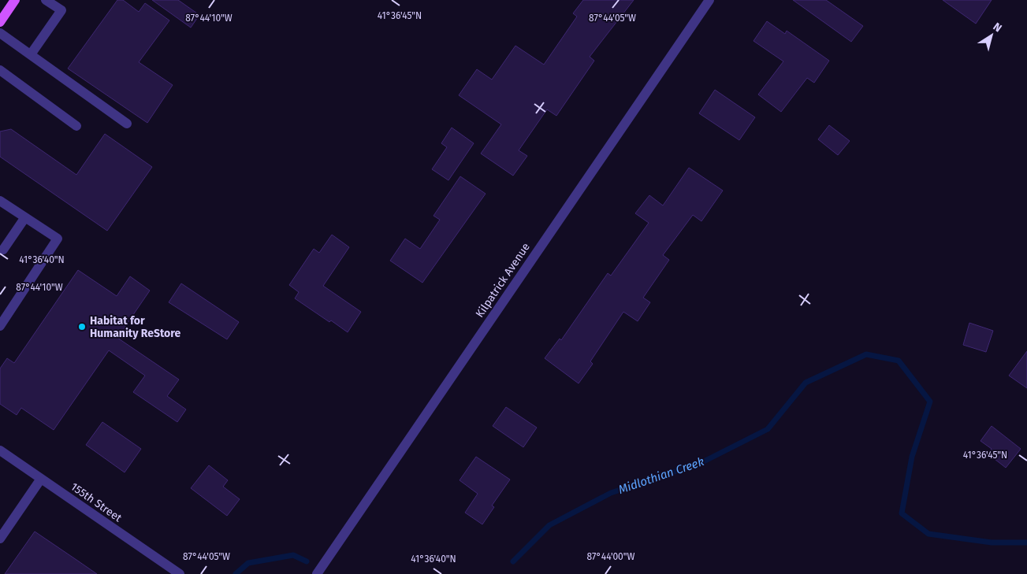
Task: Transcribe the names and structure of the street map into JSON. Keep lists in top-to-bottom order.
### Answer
{
  "streets": {
    "street": ["Kilpatrick Avenue", "155th Street"]
  },
  "water": ["Midlothian Creek"],
  "places": ["Habitat for Humanity ReStore"],
  "north": "top right",
  "coordinates": [
    "41°36'45\"N",
    "87°44'10\"W",
    "87°44'05\"W",
    "41°36'40\"N",
    "87°44'00\"W"
  ]
}
